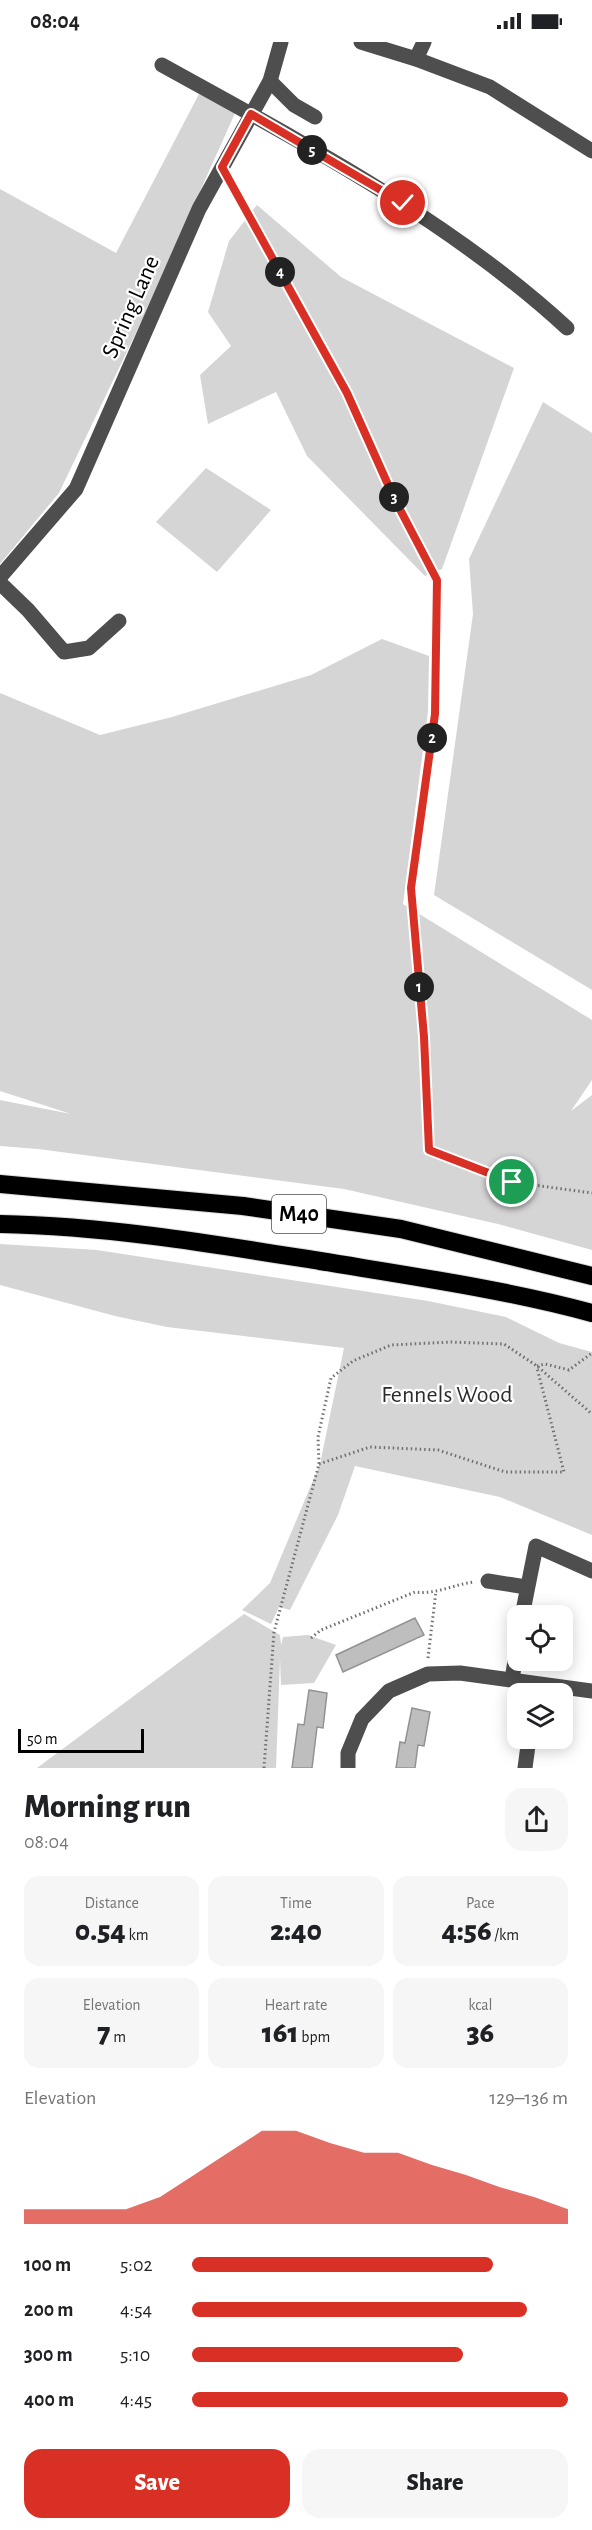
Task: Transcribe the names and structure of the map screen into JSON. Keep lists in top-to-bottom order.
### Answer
{
  "streets": {
    "highway": ["M40"],
    "street": ["Spring Lane"]
  },
  "parks": ["Fennels Wood"],
  "scale_bar": "50 m",
  "page": {
    "status": "08:04",
    "pins": [
      "5",
      "4",
      "3",
      "2",
      "1"
    ],
    "scale": "50 m",
    "heading": ["Morning run", "08:04"],
    "stats": [
      ["Distance", "0.54 km"],
      ["Time", "2:40"],
      ["Pace", "4:56 /km"],
      ["Elevation", "7 m"],
      ["Heart rate", "161 bpm"],
      ["kcal", "36"]
    ],
    "chart": ["Elevation", "129–136 m"],
    "list": [
      {
        "name": "100 m",
        "note": "5:02"
      },
      {
        "name": "200 m",
        "note": "4:54"
      },
      {
        "name": "300 m",
        "note": "5:10"
      },
      {
        "name": "400 m",
        "note": "4:45"
      }
    ],
    "buttons": ["Save", "Share"]
  }
}
